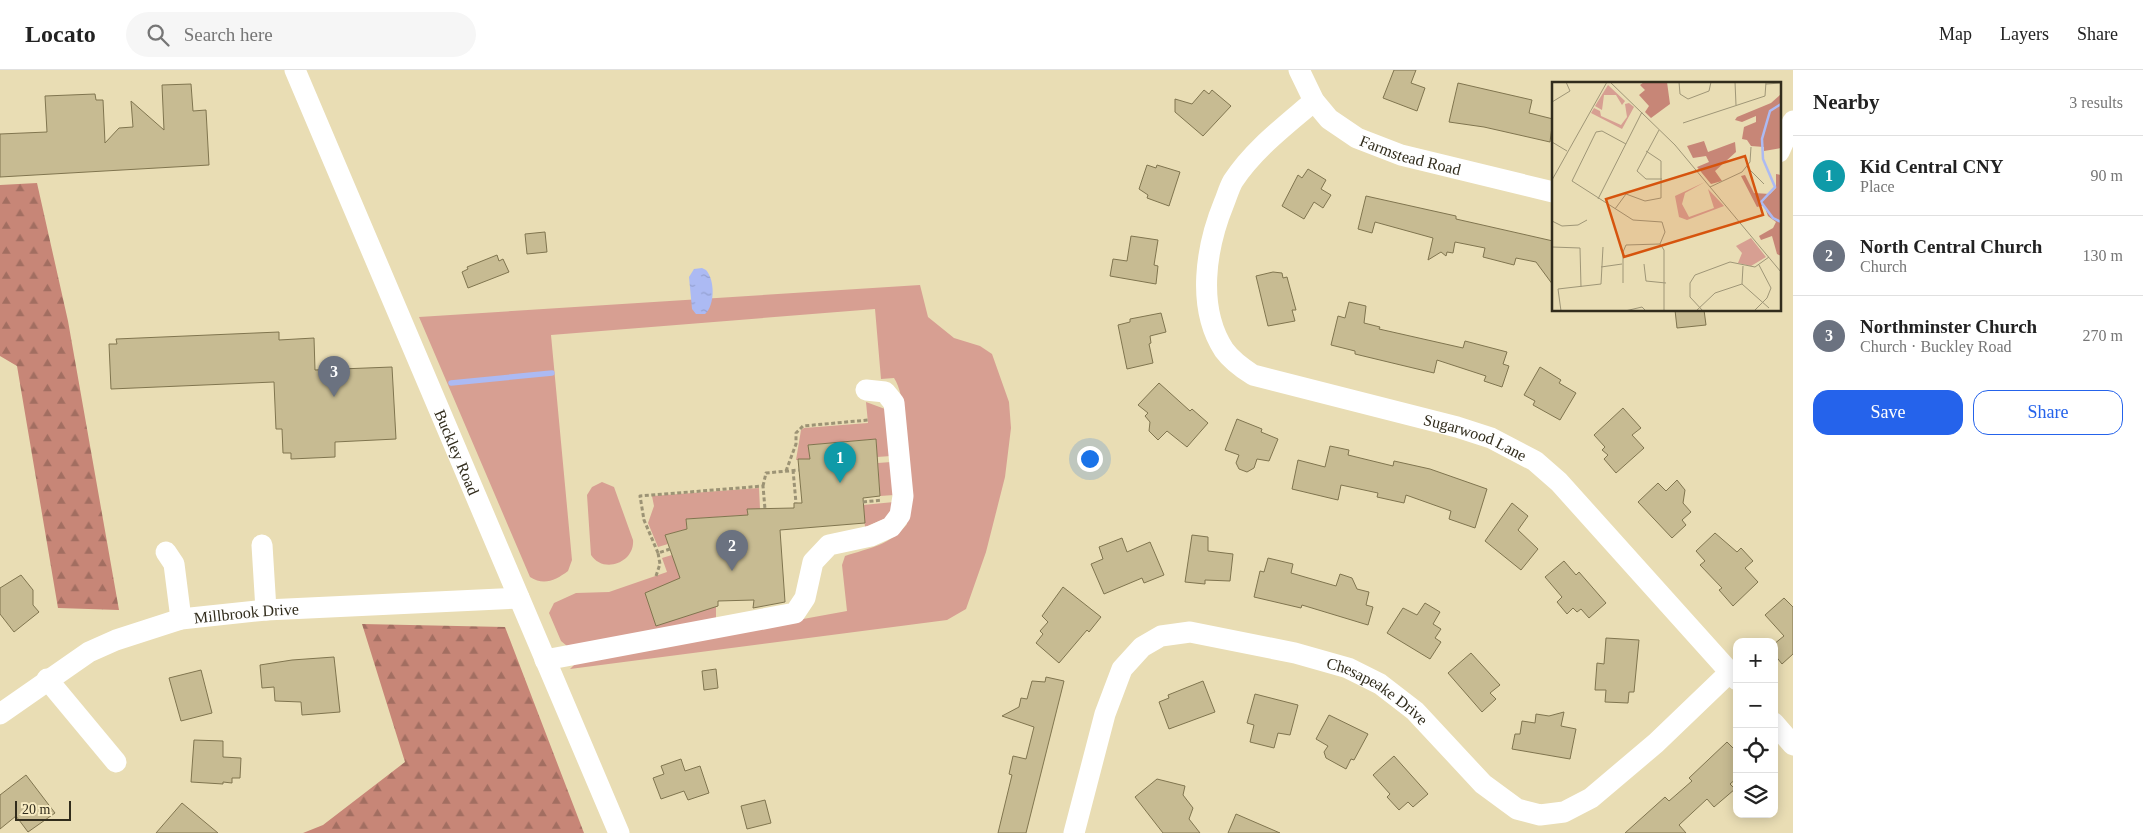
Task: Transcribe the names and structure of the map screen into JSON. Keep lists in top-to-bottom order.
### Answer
{
  "streets": {
    "street": [
      "Farmstead Road",
      "Sugarwood Lane",
      "Buckley Road",
      "Millbrook Drive",
      "Chesapeake Drive"
    ]
  },
  "crossings": [
    ["Farmstead Road", "Sugarwood Lane"],
    ["Sugarwood Lane", "Chesapeake Drive"],
    ["Buckley Road", "Millbrook Drive"]
  ],
  "scale_bar": "20 m",
  "page": {
    "header": "Locato",
    "search": "Search here",
    "nav": ["Map", "Layers", "Share"],
    "heading": ["Nearby", "3 results"],
    "list": [
      {
        "mark": "1",
        "name": "Kid Central CNY",
        "note": "Place",
        "value": "90 m"
      },
      {
        "mark": "2",
        "name": "North Central Church",
        "note": "Church",
        "value": "130 m"
      },
      {
        "mark": "3",
        "name": "Northminster Church",
        "note": "Church · Buckley Road",
        "value": "270 m"
      }
    ],
    "pins": ["3", "1", "2"],
    "buttons": ["Save", "Share"],
    "map_buttons": ["+", "−"],
    "scale": "20 m"
  }
}
